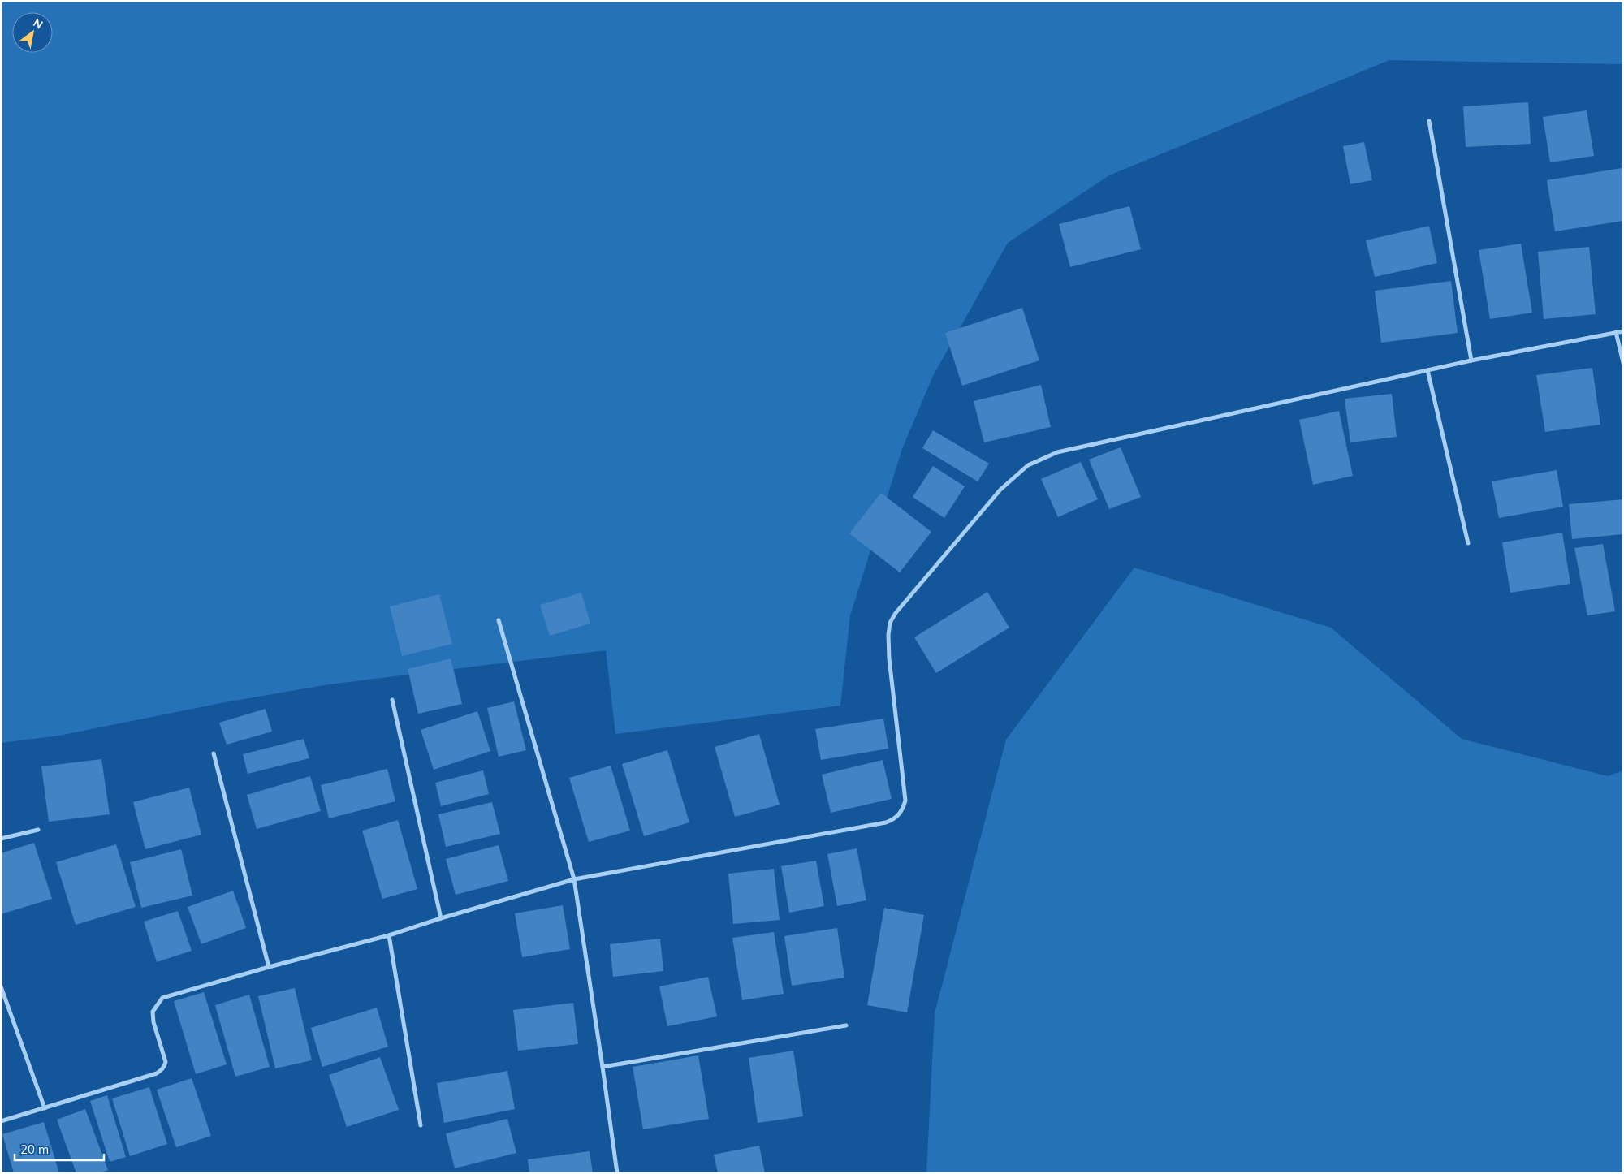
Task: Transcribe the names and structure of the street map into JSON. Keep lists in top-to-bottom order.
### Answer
{
  "scale_bar": "20 m",
  "north": "top right"
}
